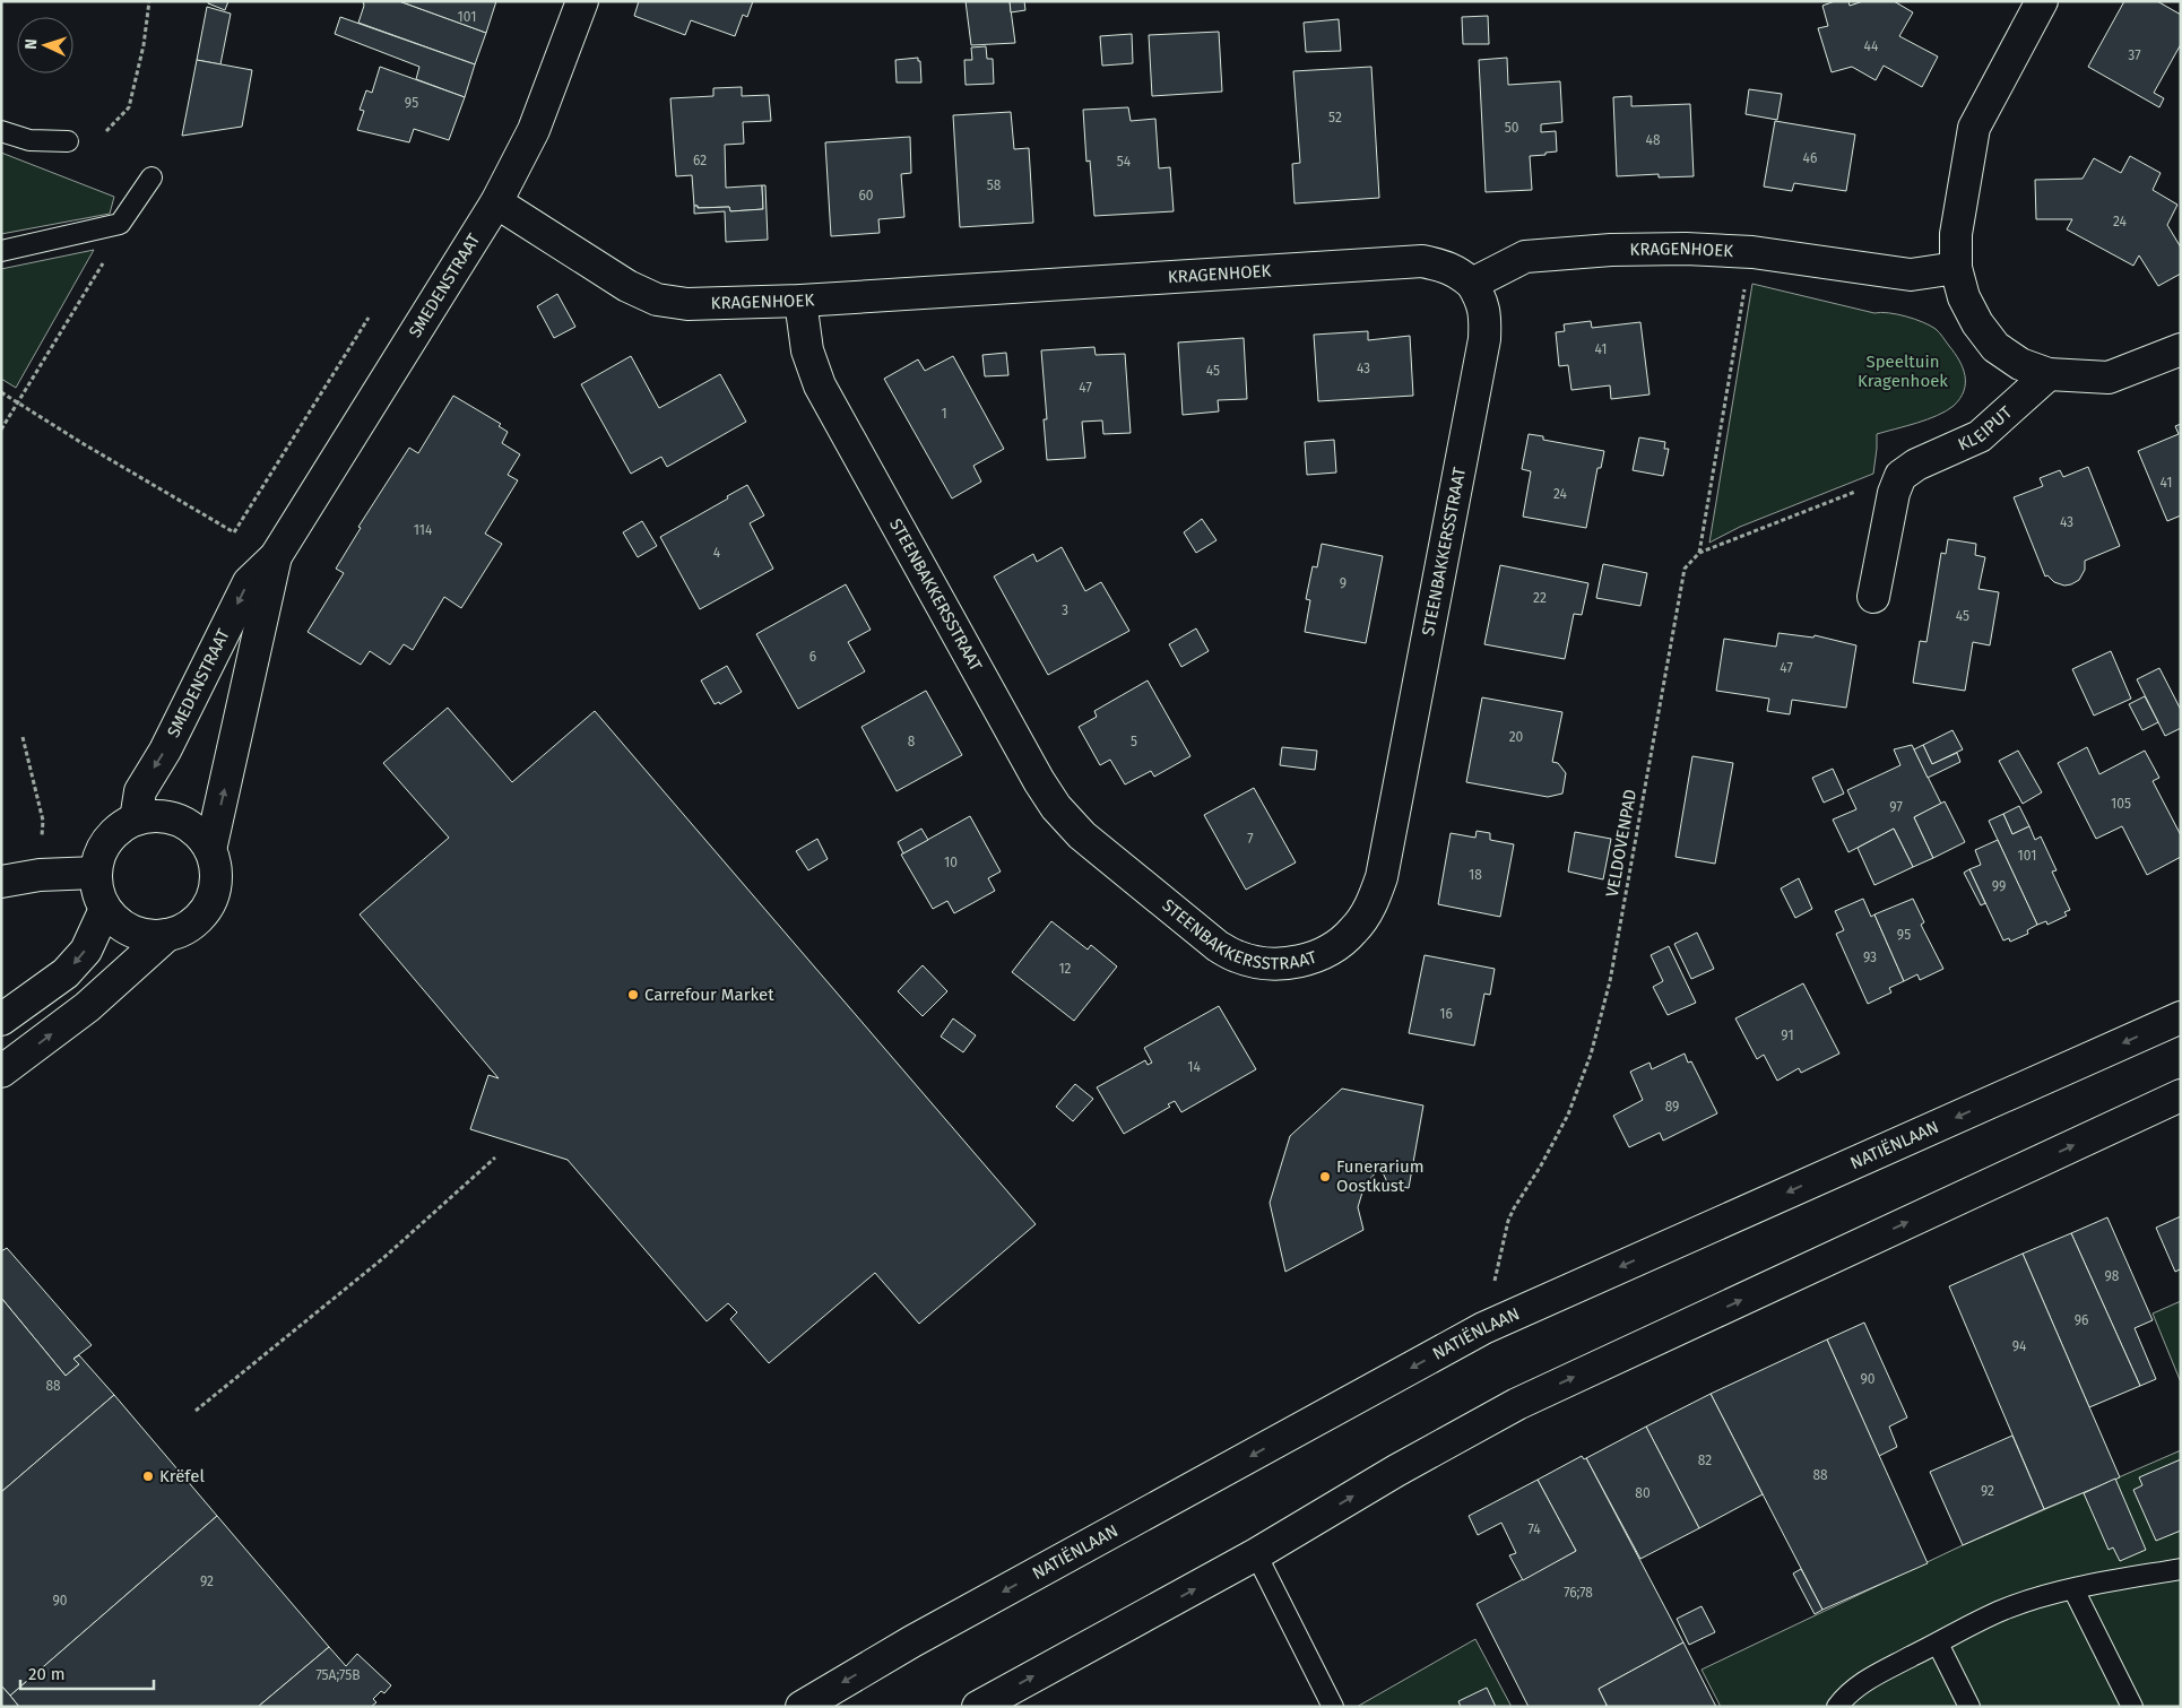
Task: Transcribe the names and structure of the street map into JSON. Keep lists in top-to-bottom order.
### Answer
{
  "streets": {
    "street": [
      "KRAGENHOEK",
      "SMEDENSTRAAT",
      "KLEIPUT",
      "STEENBAKKERSSTRAAT",
      "NATIËNLAAN"
    ],
    "path": ["VELDOVENPAD"]
  },
  "crossings": [
    ["KRAGENHOEK", "SMEDENSTRAAT"],
    ["KRAGENHOEK", "STEENBAKKERSSTRAAT"],
    ["VELDOVENPAD", "NATIËNLAAN"]
  ],
  "parks": ["Speeltuin Kragenhoek"],
  "places": ["Carrefour Market", "Funerarium Oostkust", "Krëfel"],
  "house_numbers": [
    "101",
    "44",
    "37",
    "95",
    "52",
    "50",
    "48",
    "46",
    "62",
    "54",
    "58",
    "60",
    "24",
    "41",
    "43",
    "45",
    "47",
    "1",
    "41",
    "24",
    "43",
    "114",
    "4",
    "9",
    "22",
    "3",
    "45",
    "6",
    "47",
    "20",
    "8",
    "5",
    "105",
    "97",
    "7",
    "101",
    "10",
    "18",
    "99",
    "95",
    "93",
    "12",
    "16",
    "91",
    "14",
    "89",
    "98",
    "96",
    "94",
    "90",
    "88",
    "82",
    "88",
    "92",
    "80",
    "74",
    "92",
    "76;78",
    "90",
    "75A;75B"
  ],
  "scale_bar": "20 m",
  "north": "left"
}
